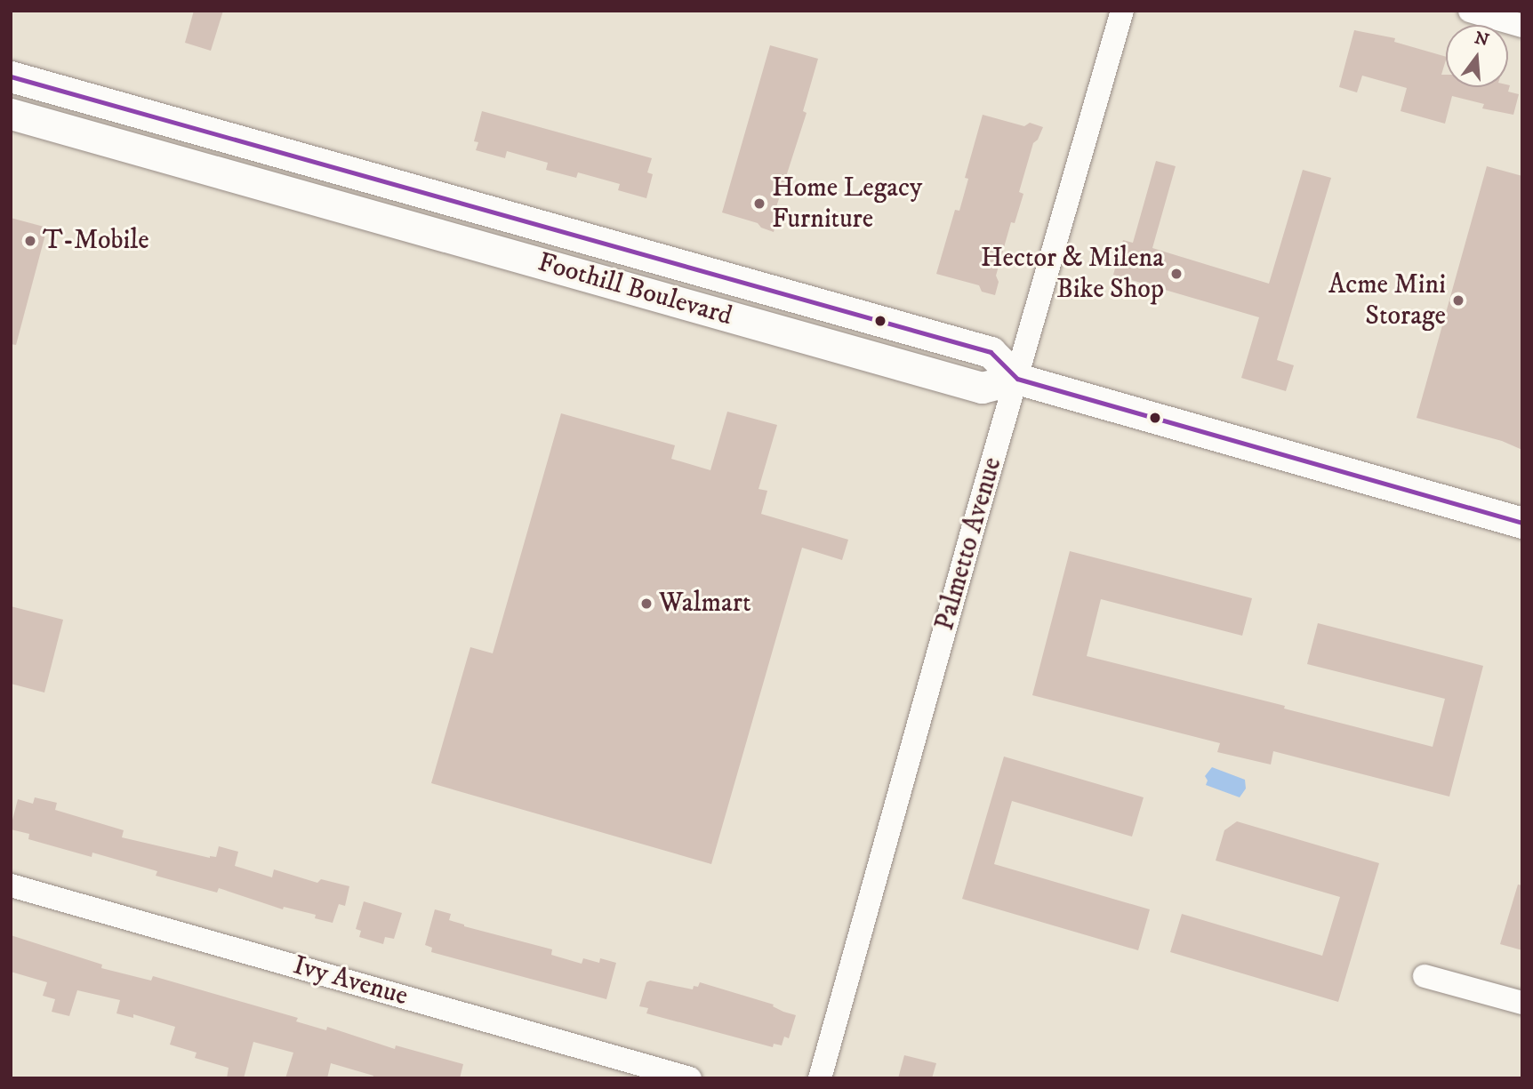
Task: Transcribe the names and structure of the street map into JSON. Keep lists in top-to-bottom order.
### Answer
{
  "streets": {
    "main road": ["Foothill Boulevard"],
    "street": ["Palmetto Avenue", "Ivy Avenue"]
  },
  "crossings": [
    ["Foothill Boulevard", "Palmetto Avenue"]
  ],
  "places": [
    "Home Legacy Furniture",
    "T-Mobile",
    "Hector & Milena Bike Shop",
    "Acme Mini Storage",
    "Walmart"
  ],
  "north": "top"
}
